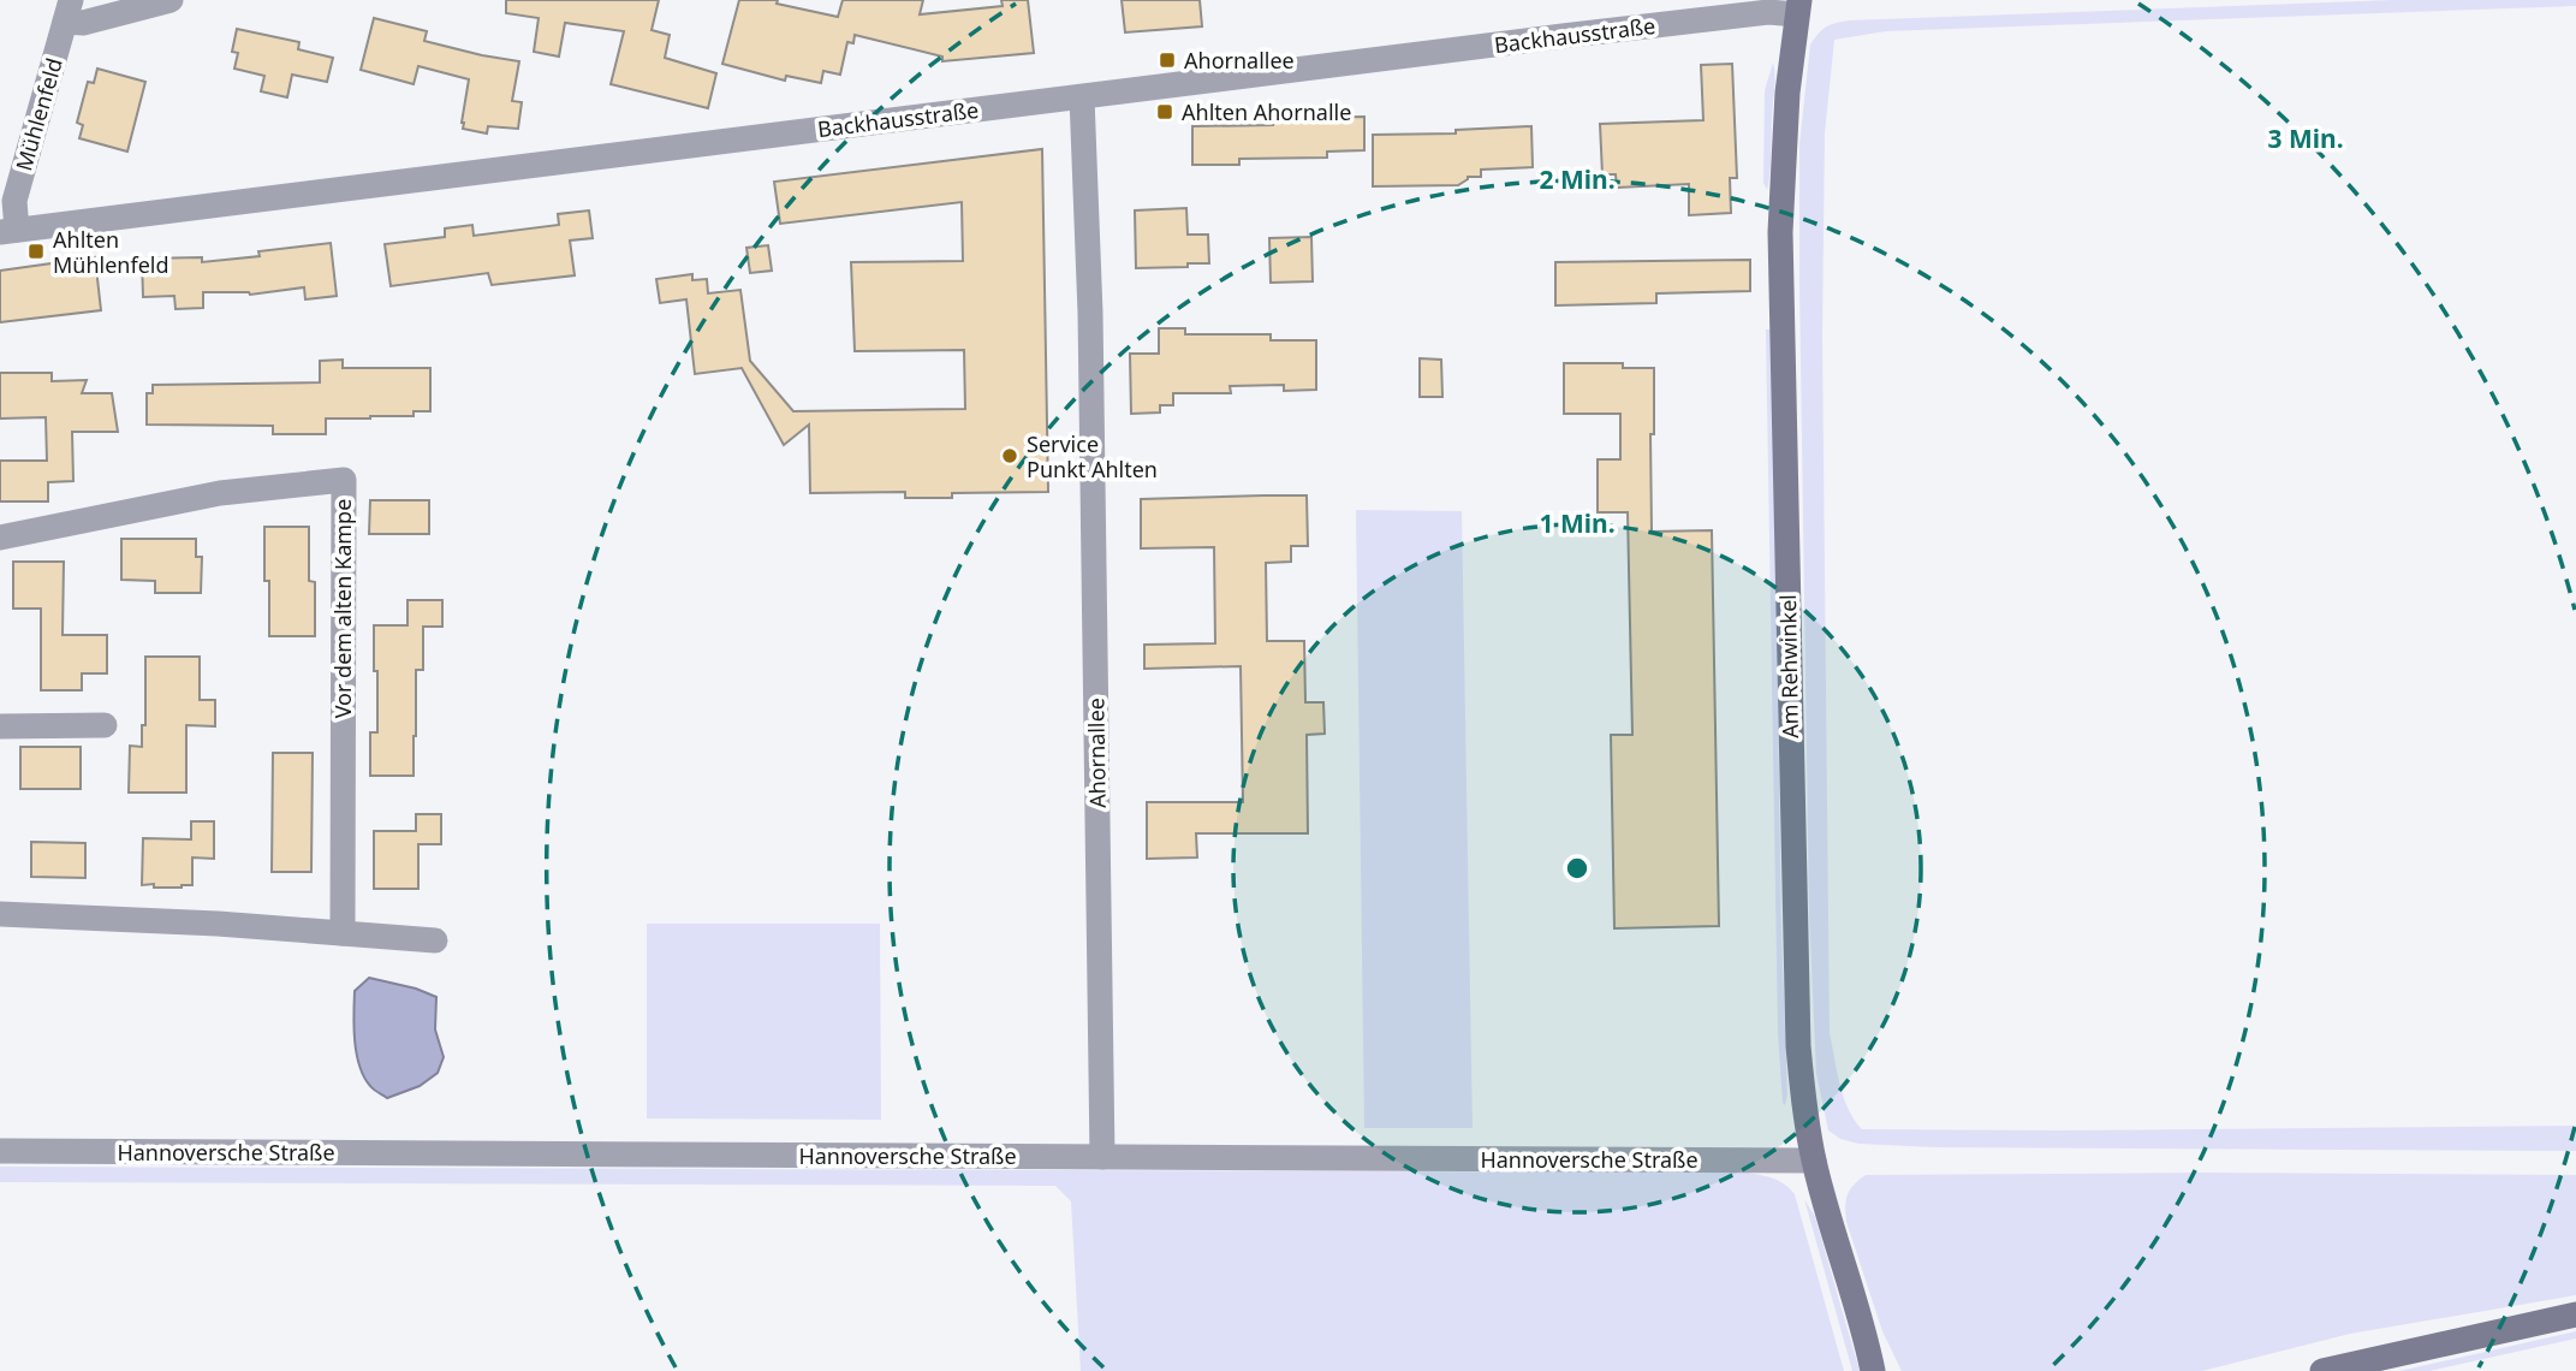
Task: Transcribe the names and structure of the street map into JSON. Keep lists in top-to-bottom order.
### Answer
{
  "streets": {
    "street": [
      "Backhausstraße",
      "Mühlenfeld",
      "Vor dem alten Kampe",
      "Am Rehwinkel",
      "Ahornallee",
      "Hannoversche Straße"
    ]
  },
  "crossings": [
    ["Backhausstraße", "Mühlenfeld"],
    ["Backhausstraße", "Am Rehwinkel"],
    ["Backhausstraße", "Ahornallee"],
    ["Am Rehwinkel", "Hannoversche Straße"],
    ["Ahornallee", "Hannoversche Straße"]
  ],
  "places": {
    "transit": ["Ahornallee", "Ahlten Ahornalle", "Ahlten Mühlenfeld"],
    "other": ["Service Punkt Ahlten"]
  },
  "rings": ["3 Min.", "2 Min.", "1 Min."]
}
